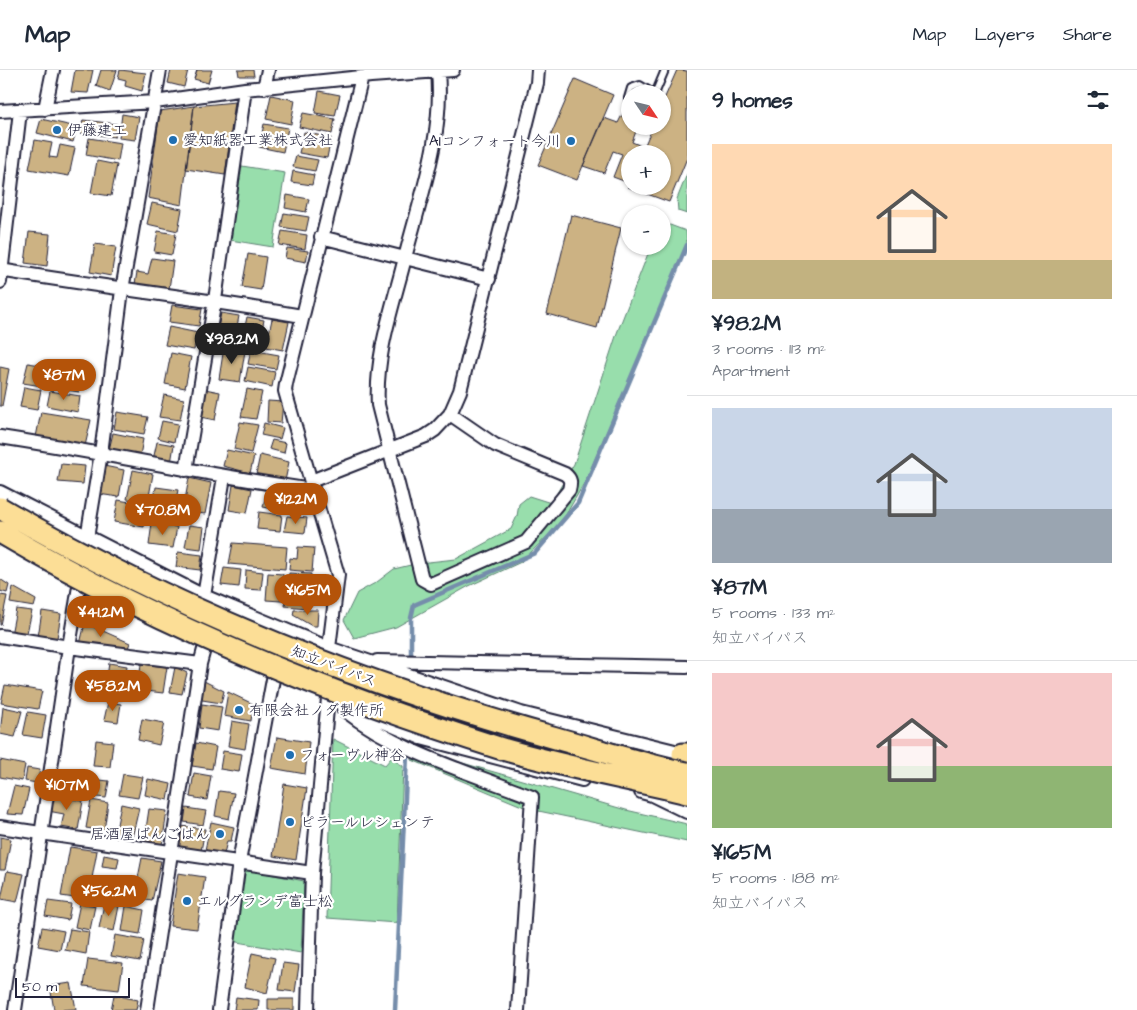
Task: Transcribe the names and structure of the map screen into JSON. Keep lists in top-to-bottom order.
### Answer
{
  "streets": {
    "highway": ["知立バイパス"]
  },
  "places": [
    "伊藤建工",
    "愛知紙器工業株式会社",
    "AIコンフォート今川",
    "有限会社ノダ製作所",
    "フォーヴル神谷",
    "ピラールレシェンテ",
    "居酒屋ばんごはん",
    "エルグランデ富士松"
  ],
  "scale_bar": "50 m",
  "north": "bottom right",
  "page": {
    "header": "Map",
    "nav": ["Map", "Layers", "Share"],
    "heading": "9 homes",
    "map_buttons": ["+", "−"],
    "list": [
      {
        "name": "¥98.2M",
        "note": "3 rooms · 113 m² · Apartment"
      },
      {
        "name": "¥87M",
        "note": "5 rooms · 133 m² · 知立バイパス"
      },
      {
        "name": "¥165M",
        "note": "5 rooms · 188 m² · 知立バイパス"
      }
    ],
    "price": [
      "¥98.2M",
      "¥87M",
      "¥122M",
      "¥70.8M",
      "¥165M",
      "¥41.2M",
      "¥58.2M",
      "¥107M",
      "¥56.2M"
    ],
    "scale": "50 m"
  }
}
